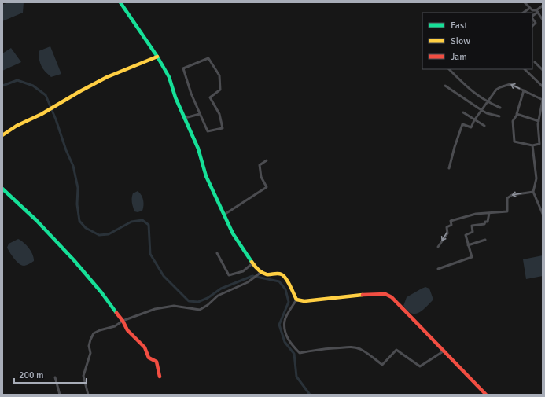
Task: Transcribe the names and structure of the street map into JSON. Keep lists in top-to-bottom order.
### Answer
{
  "legend": ["Fast", "Slow", "Jam"],
  "scale_bar": "200 m"
}
